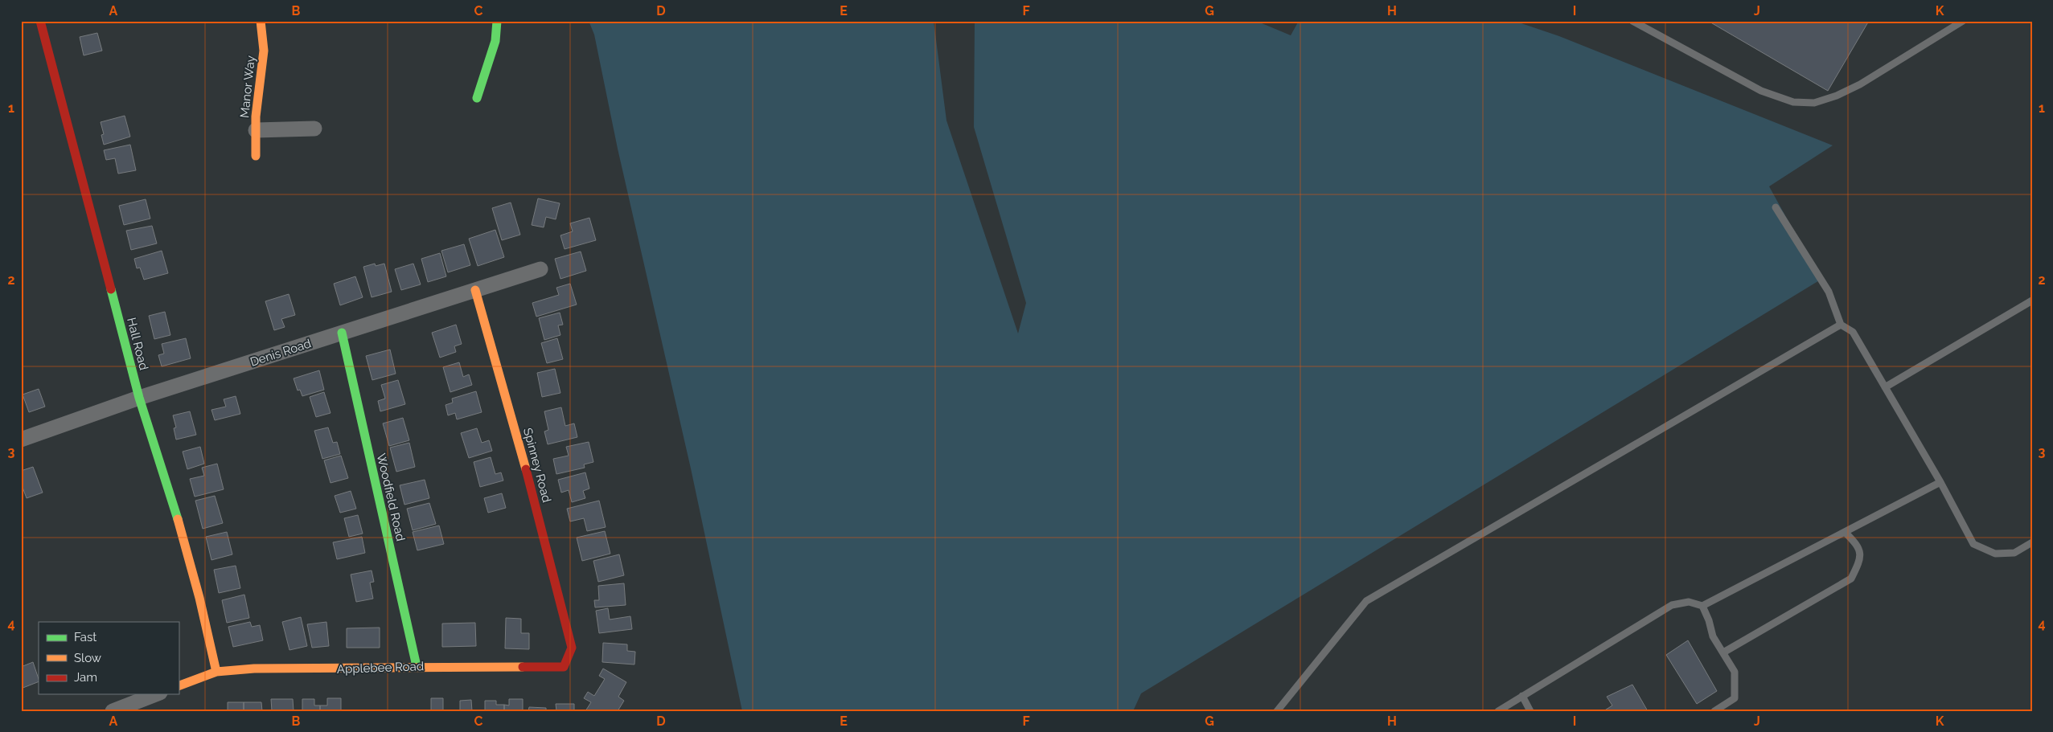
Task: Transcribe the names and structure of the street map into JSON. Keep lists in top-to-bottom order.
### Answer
{
  "streets": {
    "street": [
      "Manor Way",
      "Hall Road",
      "Denis Road",
      "Spinney Road",
      "Woodfield Road",
      "Applebee Road"
    ]
  },
  "crossings": [
    ["Hall Road", "Denis Road"],
    ["Hall Road", "Applebee Road"],
    ["Denis Road", "Spinney Road"],
    ["Denis Road", "Woodfield Road"],
    ["Spinney Road", "Applebee Road"],
    ["Woodfield Road", "Applebee Road"]
  ],
  "legend": ["Fast", "Slow", "Jam"],
  "grid": {
    "columns": [
      "A",
      "B",
      "C",
      "D",
      "E",
      "F",
      "G",
      "H",
      "I",
      "J",
      "K"
    ],
    "rows": [
      "1",
      "2",
      "3",
      "4"
    ]
  }
}
